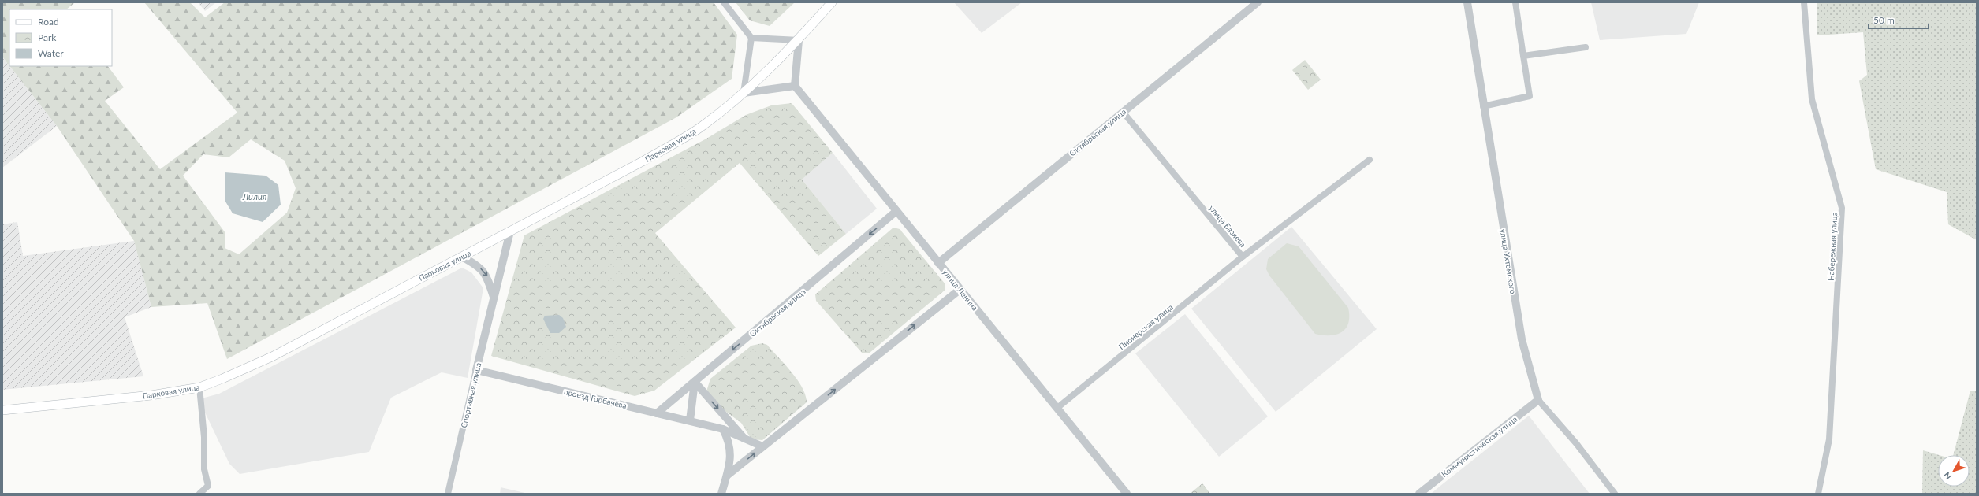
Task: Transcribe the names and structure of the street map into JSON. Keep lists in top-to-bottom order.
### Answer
{
  "streets": {
    "main road": ["Парковая улица"],
    "street": [
      "Октябрьская улица",
      "улица Базяева",
      "Набережная улица",
      "улица Ухтомского",
      "улица Ленина",
      "Пионерская улица",
      "Спортивная улица",
      "проезд Горбачёва",
      "Коммунистическая улица"
    ]
  },
  "crossings": [
    ["Октябрьская улица", "улица Базяева"],
    ["Октябрьская улица", "улица Ленина"],
    ["Октябрьская улица", "проезд Горбачёва"],
    ["Парковая улица", "Спортивная улица"],
    ["улица Базяева", "Пионерская улица"],
    ["улица Ухтомского", "Коммунистическая улица"],
    ["улица Ленина", "Пионерская улица"],
    ["Спортивная улица", "проезд Горбачёва"]
  ],
  "one_way": ["Октябрьская улица"],
  "water": ["Лилия"],
  "legend": ["Road", "Park", "Water"],
  "scale_bar": "50 m",
  "north": "bottom left"
}
